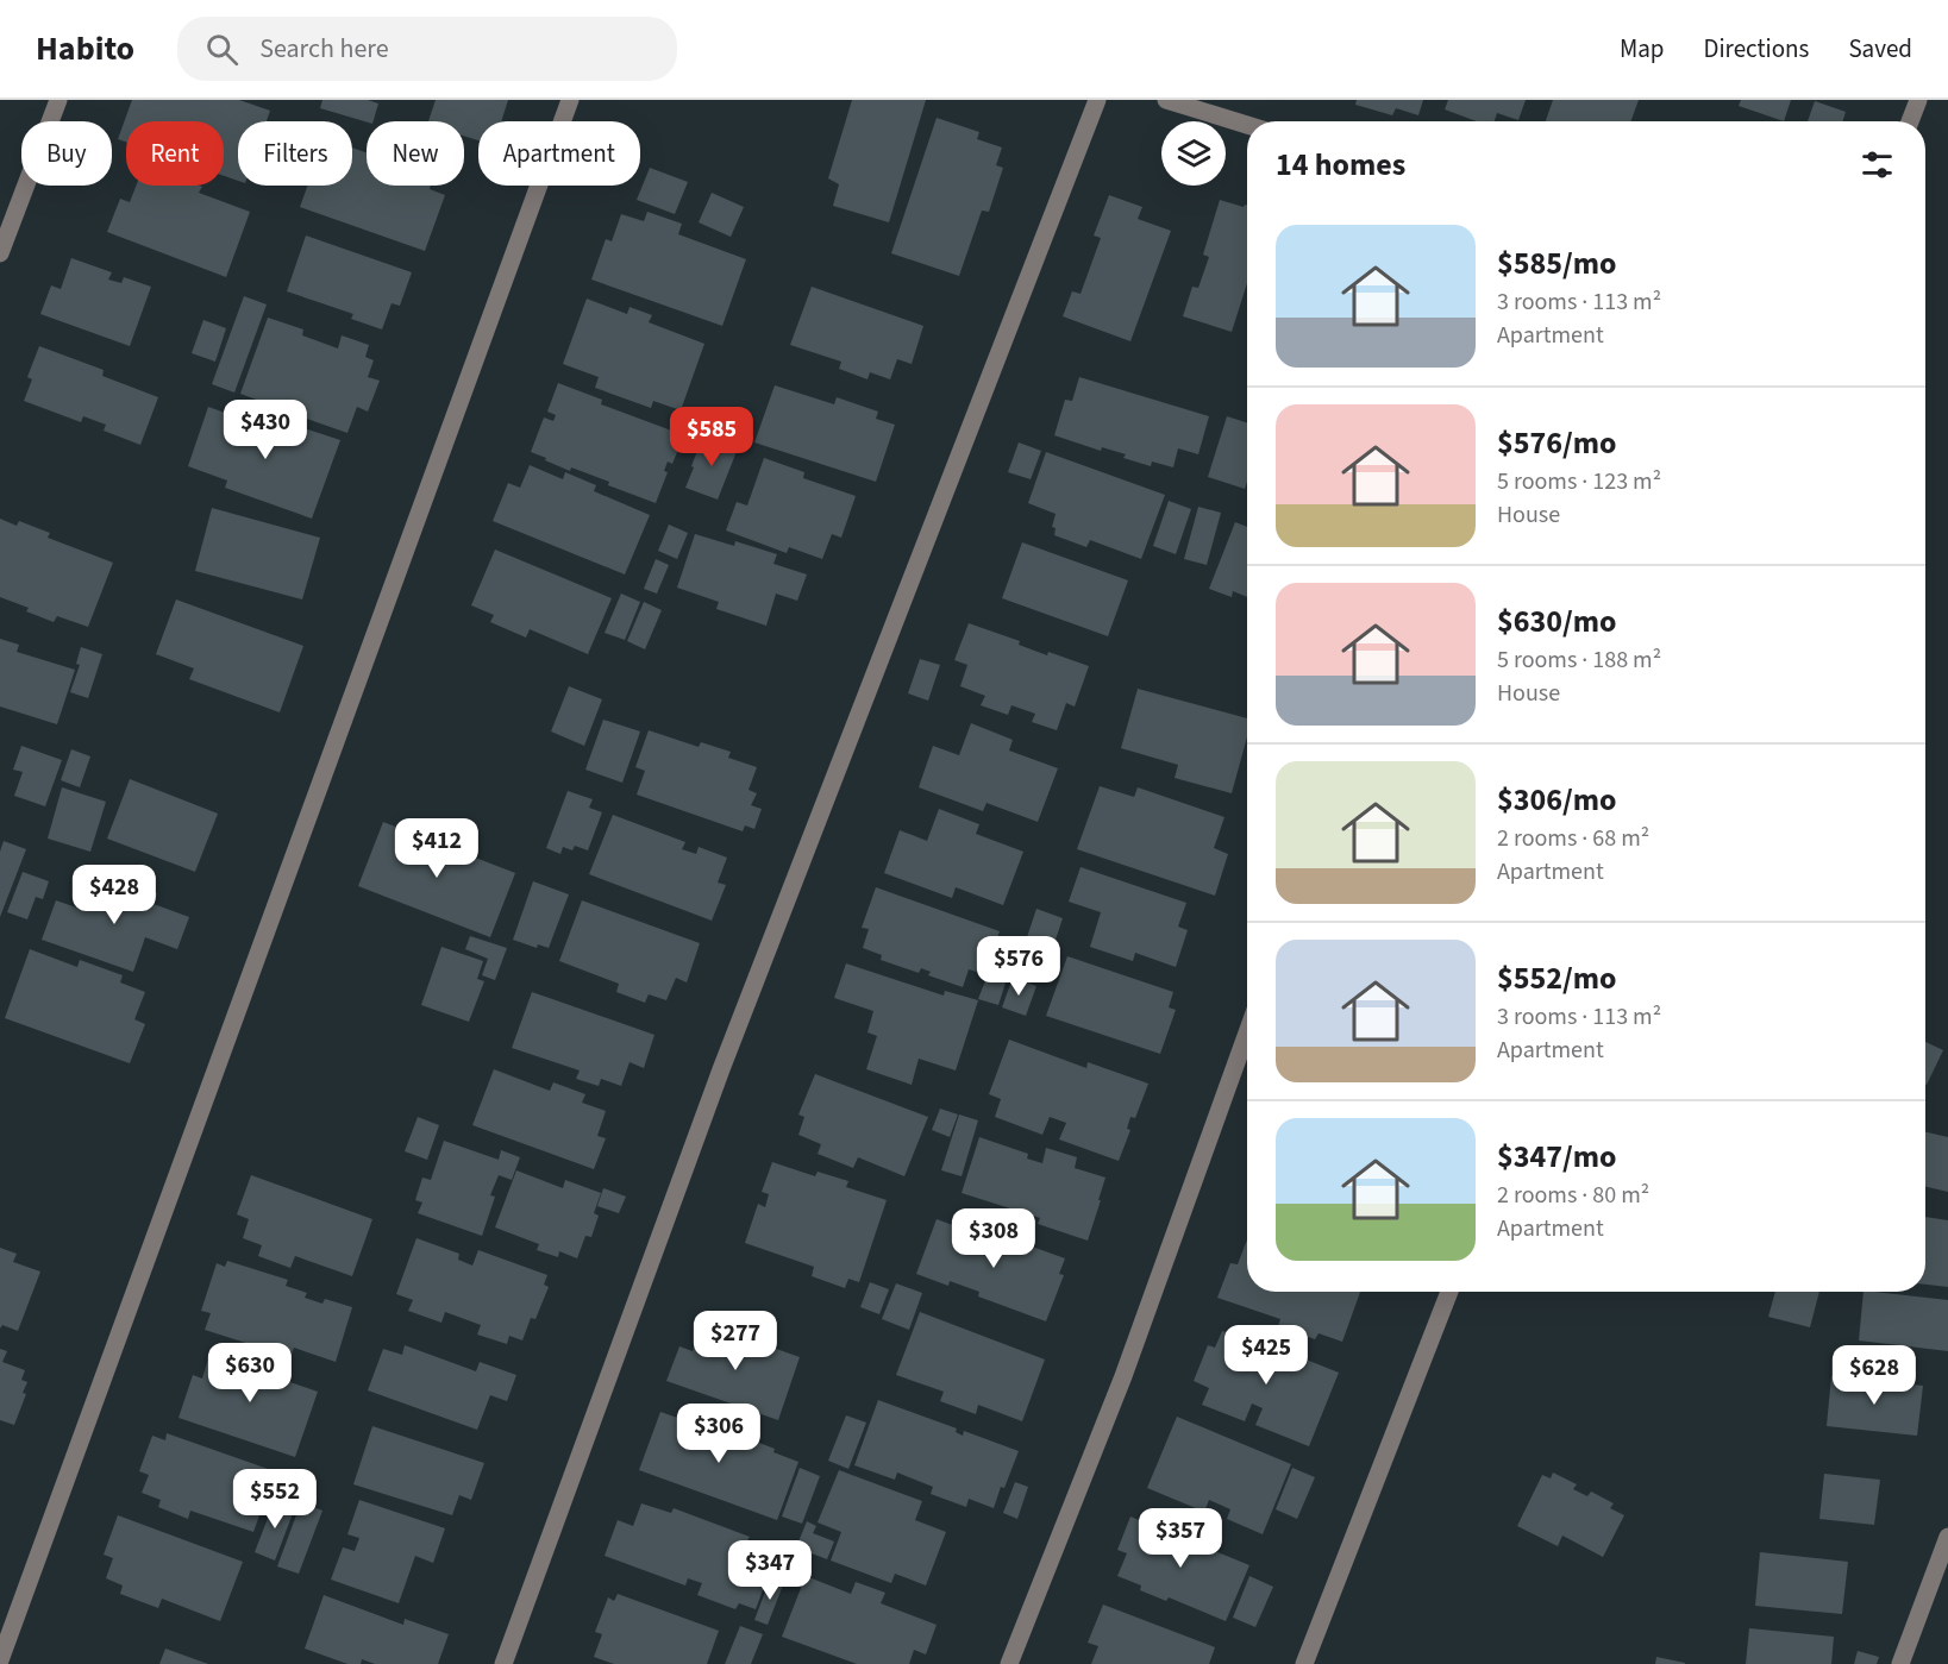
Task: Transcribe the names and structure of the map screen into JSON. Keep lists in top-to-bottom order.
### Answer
{
  "page": {
    "header": "Habito",
    "search": "Search here",
    "nav": ["Map", "Directions", "Saved"],
    "chip": [
      "Buy",
      "Rent",
      "Filters",
      "New",
      "Apartment"
    ],
    "heading": "14 homes",
    "list": [
      {
        "name": "$585/mo",
        "note": "3 rooms · 113 m² · Apartment"
      },
      {
        "name": "$576/mo",
        "note": "5 rooms · 123 m² · House"
      },
      {
        "name": "$630/mo",
        "note": "5 rooms · 188 m² · House"
      },
      {
        "name": "$306/mo",
        "note": "2 rooms · 68 m² · Apartment"
      },
      {
        "name": "$552/mo",
        "note": "3 rooms · 113 m² · Apartment"
      },
      {
        "name": "$347/mo",
        "note": "2 rooms · 80 m² · Apartment"
      }
    ],
    "price": [
      "$430",
      "$585",
      "$412",
      "$428",
      "$576",
      "$308",
      "$277",
      "$425",
      "$630",
      "$628",
      "$306",
      "$552",
      "$357",
      "$347"
    ]
  }
}
